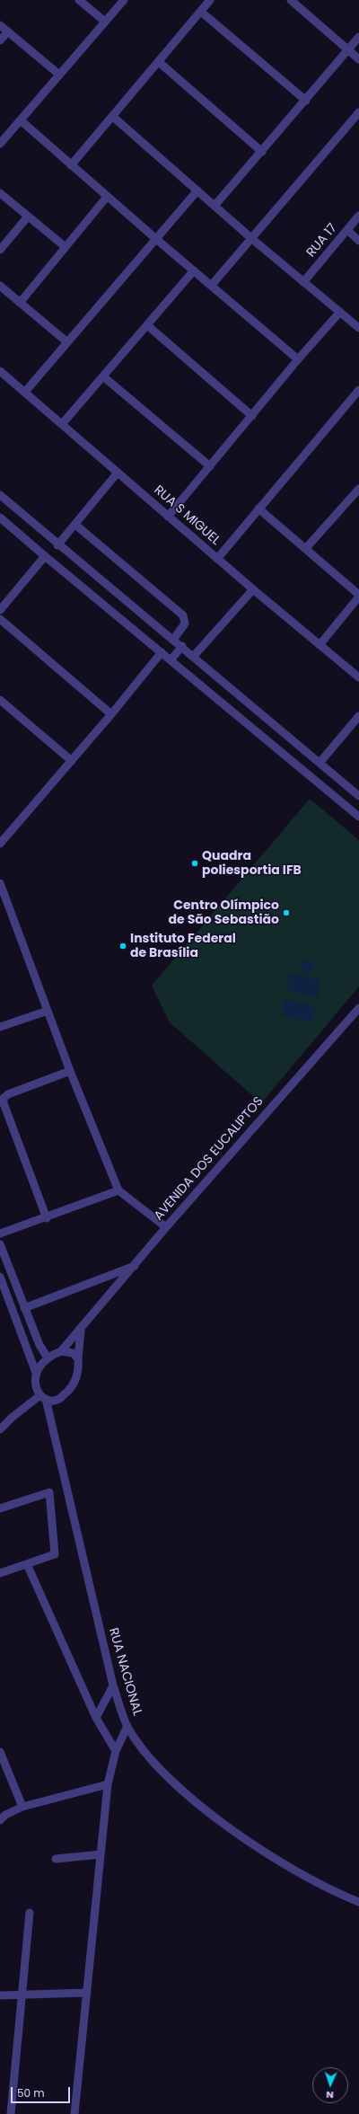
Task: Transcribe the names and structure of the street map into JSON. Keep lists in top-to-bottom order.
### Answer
{
  "streets": {
    "street": [
      "RUA 17",
      "RUA S MIGUEL",
      "AVENIDA DOS EUCALIPTOS",
      "RUA NACIONAL"
    ]
  },
  "crossings": [
    ["AVENIDA DOS EUCALIPTOS", "RUA NACIONAL"]
  ],
  "places": ["Quadra poliesportia IFB", "Centro Olímpico de São Sebastião", "Instituto Federal de Brasília"],
  "scale_bar": "50 m",
  "north": "bottom"
}
